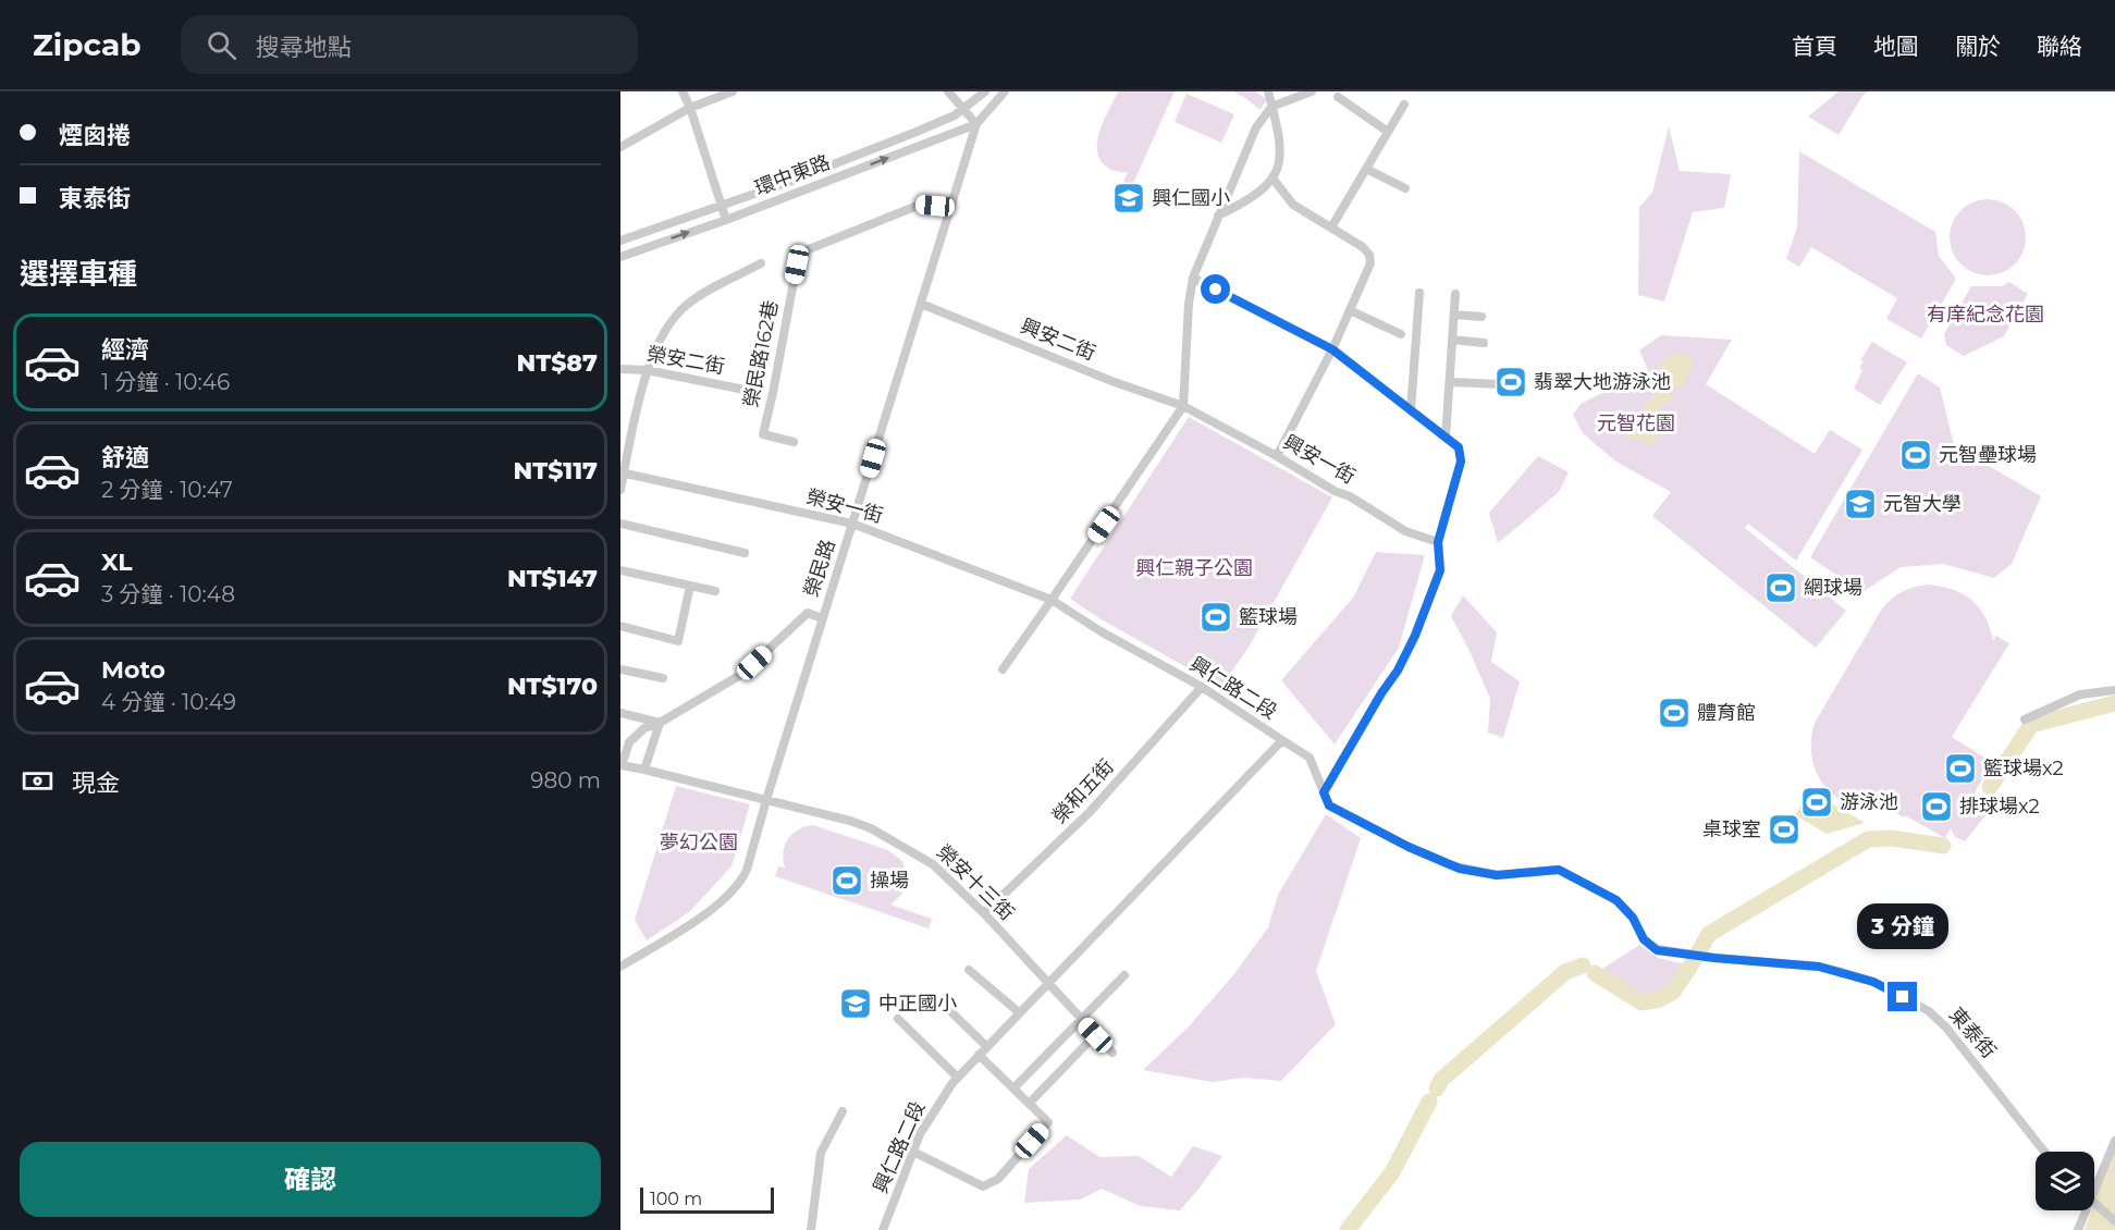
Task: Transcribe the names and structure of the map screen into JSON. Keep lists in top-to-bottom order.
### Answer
{
  "streets": {
    "street": [
      "環中東路",
      "興安二街",
      "榮民路162巷",
      "榮安二街",
      "興安一街",
      "榮安一街",
      "榮民路",
      "興仁路二段",
      "榮和五街",
      "榮安十三街",
      "東泰街"
    ]
  },
  "crossings": [
    ["環中東路", "榮民路"],
    ["興安二街", "興安一街"],
    ["興安二街", "榮民路"],
    ["榮民路162巷", "榮民路"],
    ["榮安一街", "榮民路"],
    ["榮安一街", "興仁路二段"],
    ["榮民路", "榮安十三街"],
    ["興仁路二段", "榮和五街"],
    ["興仁路二段", "榮安十三街"],
    ["榮和五街", "榮安十三街"]
  ],
  "parks": [
    "有庠紀念花園",
    "元智花園",
    "興仁親子公園",
    "夢幻公園"
  ],
  "places": {
    "school or university": ["興仁國小", "元智大學", "中正國小"],
    "sports": [
      "翡翠大地游泳池",
      "元智壘球場",
      "網球場",
      "籃球場",
      "體育館",
      "籃球場x2",
      "游泳池",
      "排球場x2",
      "桌球室",
      "操場"
    ]
  },
  "scale_bar": "100 m",
  "page": {
    "header": "Zipcab",
    "search": "搜尋地點",
    "nav": [
      "首頁",
      "地圖",
      "關於",
      "聯絡"
    ],
    "banner": ["煙囪捲", "東泰街"],
    "heading": "選擇車種",
    "list": [
      {
        "name": "經濟",
        "note": "1 分鐘 · 10:46",
        "value": "NT$87"
      },
      {
        "name": "舒適",
        "note": "2 分鐘 · 10:47",
        "value": "NT$117"
      },
      {
        "name": "XL",
        "note": "3 分鐘 · 10:48",
        "value": "NT$147"
      },
      {
        "name": "Moto",
        "note": "4 分鐘 · 10:49",
        "value": "NT$170"
      }
    ],
    "pay": ["現金", "980 m"],
    "bubble": "3 分鐘",
    "buttons": "確認",
    "scale": "100 m"
  }
}
